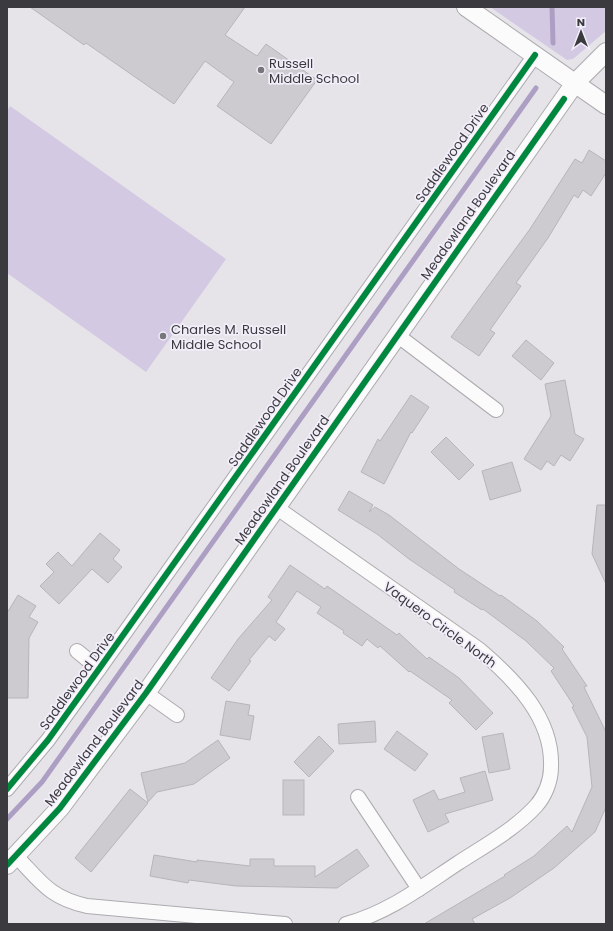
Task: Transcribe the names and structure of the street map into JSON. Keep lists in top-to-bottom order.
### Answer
{
  "streets": {
    "street": ["Saddlewood Drive", "Meadowland Boulevard", "Vaquero Circle North"]
  },
  "crossings": [
    ["Meadowland Boulevard", "Vaquero Circle North"]
  ],
  "places": ["Russell Middle School", "Charles M. Russell Middle School"],
  "north": "top"
}
